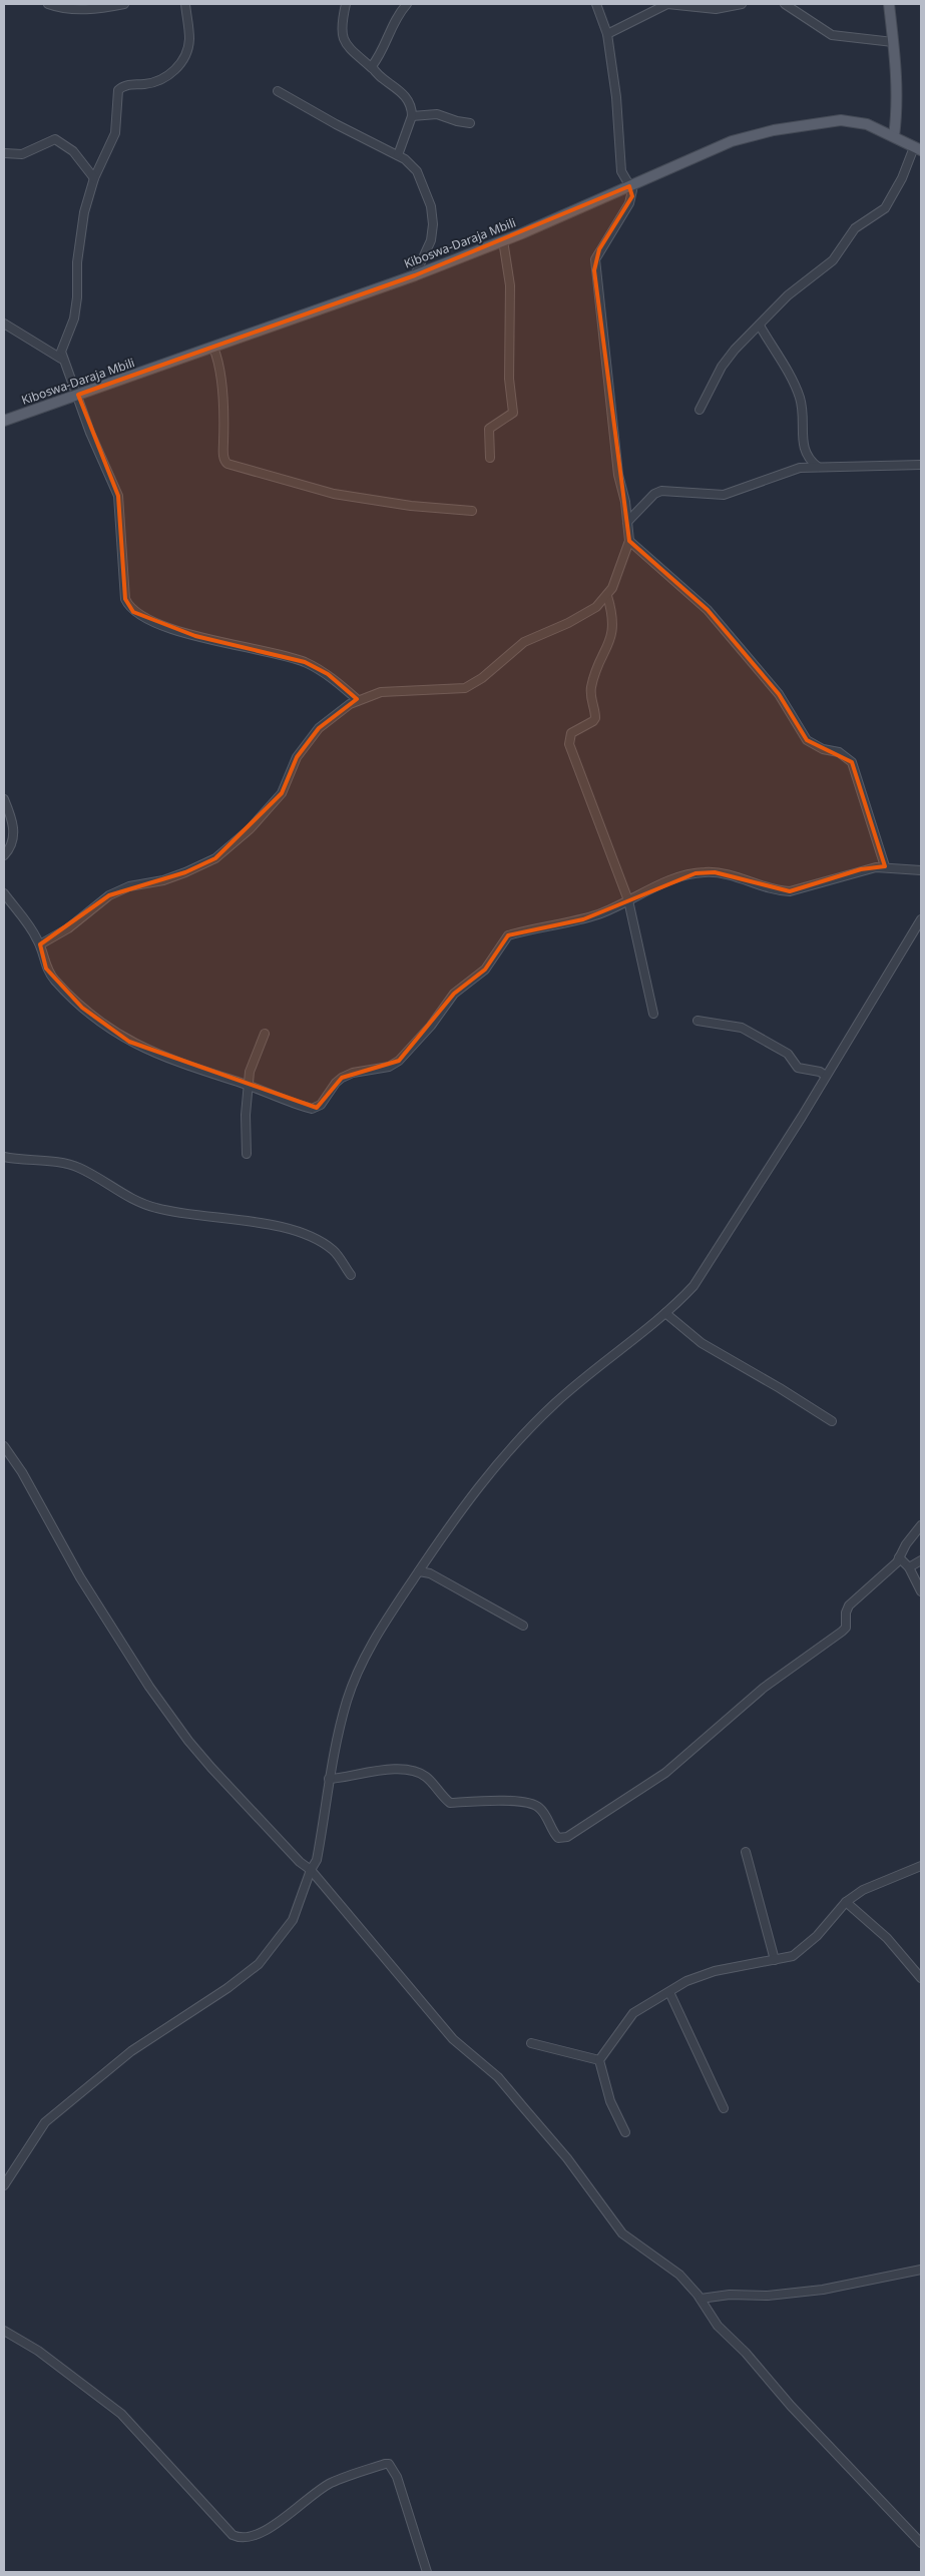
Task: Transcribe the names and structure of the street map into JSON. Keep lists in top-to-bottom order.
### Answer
{
  "streets": {
    "main road": ["Kiboswa-Daraja Mbili"]
  }
}
